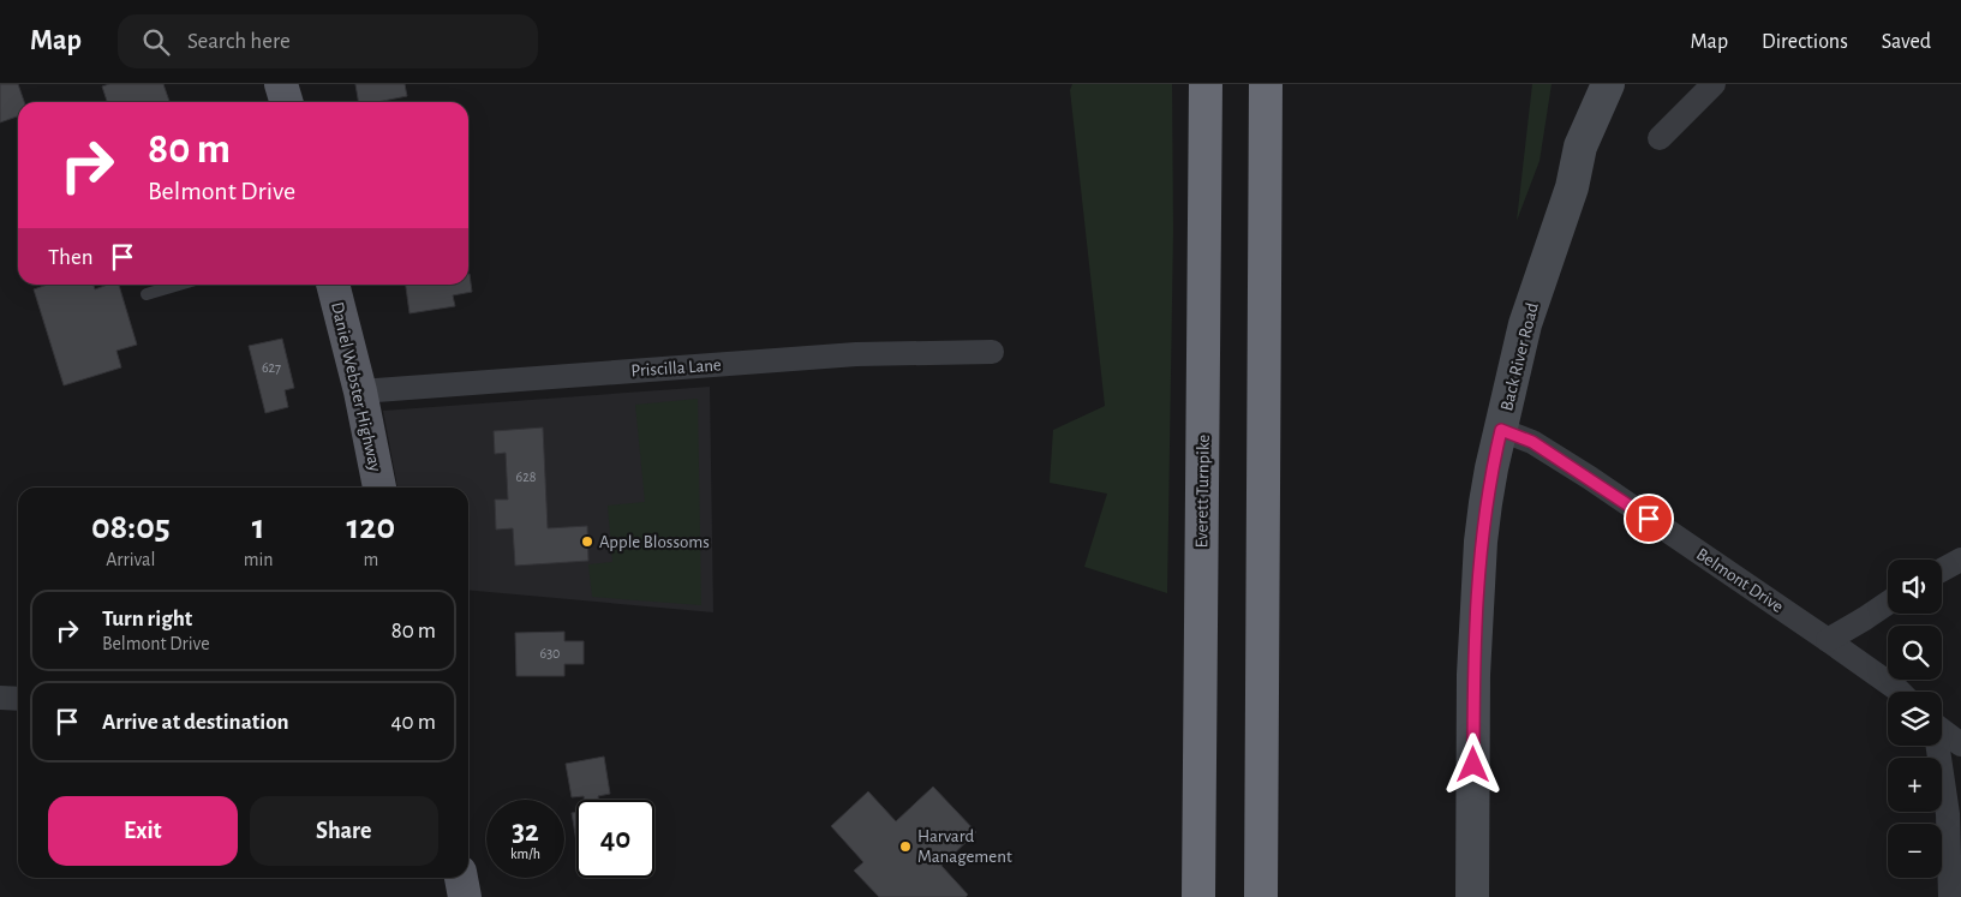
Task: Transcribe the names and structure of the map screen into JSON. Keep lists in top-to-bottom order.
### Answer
{
  "streets": {
    "highway": ["Everett Turnpike"],
    "main road": ["Daniel Webster Highway"],
    "street": ["Back River Road", "Priscilla Lane", "Belmont Drive"]
  },
  "crossings": [
    ["Back River Road", "Belmont Drive"],
    ["Priscilla Lane", "Daniel Webster Highway"]
  ],
  "places": ["Apple Blossoms", "Harvard Management"],
  "house_numbers": ["627", "628", "630"],
  "page": {
    "header": "Map",
    "search": "Search here",
    "nav": ["Map", "Directions", "Saved"],
    "turn": ["80 m", "Belmont Drive"],
    "then": "Then",
    "eta": [
      "08:05",
      "Arrival",
      "1",
      "min",
      "120",
      "m"
    ],
    "map_buttons": ["+", "−"],
    "list": [
      {
        "name": "Turn right",
        "note": "Belmont Drive",
        "value": "80 m"
      },
      {
        "name": "Arrive at destination",
        "value": "40 m"
      }
    ],
    "buttons": ["Exit", "Share"],
    "speed": "32 km/h",
    "limit": "40"
  }
}
